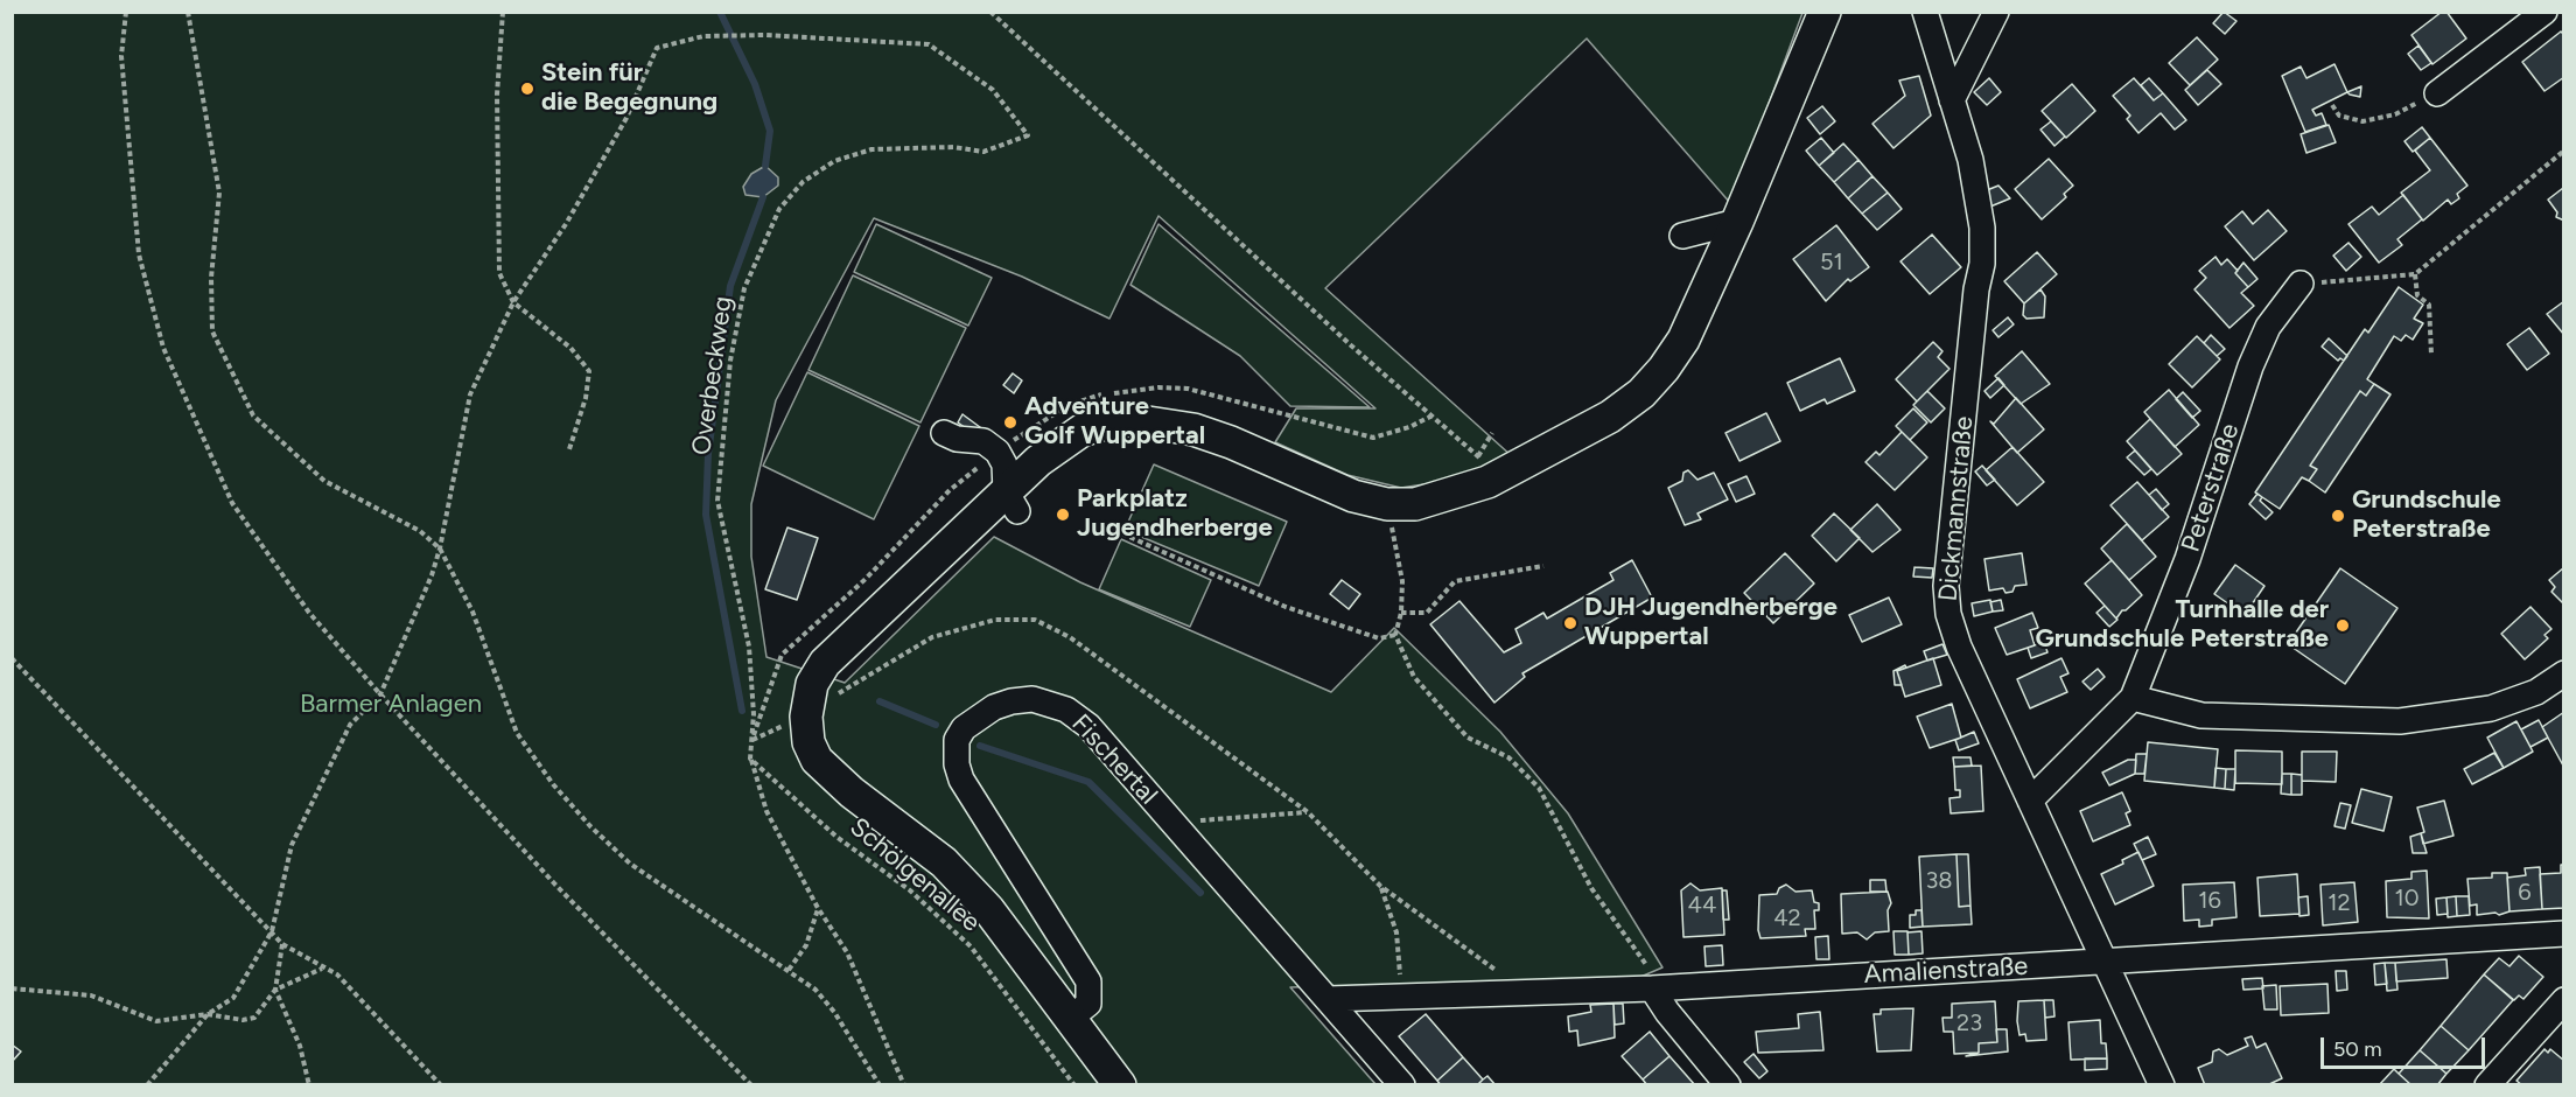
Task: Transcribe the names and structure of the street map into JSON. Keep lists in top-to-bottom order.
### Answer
{
  "streets": {
    "street": [
      "Peterstraße",
      "Dickmannstraße",
      "Fischertal",
      "Amalienstraße"
    ],
    "path": ["Overbeckweg", "Schölgenallee"]
  },
  "crossings": [
    ["Peterstraße", "Dickmannstraße"],
    ["Dickmannstraße", "Amalienstraße"],
    ["Fischertal", "Amalienstraße"]
  ],
  "parks": ["Barmer Anlagen"],
  "places": [
    "Stein für die Begegnung",
    "Adventure Golf Wuppertal",
    "Parkplatz Jugendherberge",
    "Grundschule Peterstraße",
    "DJH Jugendherberge Wuppertal",
    "Turnhalle der Grundschule Peterstraße"
  ],
  "house_numbers": [
    "51",
    "38",
    "6",
    "10",
    "16",
    "12",
    "44",
    "42",
    "23"
  ],
  "scale_bar": "50 m"
}
